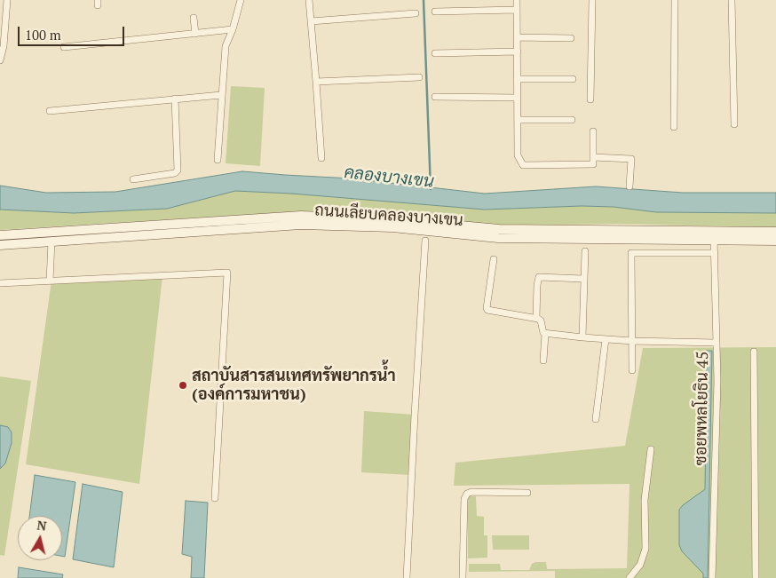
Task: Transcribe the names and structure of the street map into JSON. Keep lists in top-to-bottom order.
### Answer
{
  "streets": {
    "main road": ["ถนนเลียบคลองบางเขน"],
    "street": ["ซอยพหลโยธิน 45"]
  },
  "crossings": [
    ["ถนนเลียบคลองบางเขน", "ซอยพหลโยธิน 45"]
  ],
  "water": ["คลองบางเขน"],
  "places": ["สถาบันสารสนเทศทรัพยากรน้ำ (องค์การมหาชน)"],
  "scale_bar": "100 m",
  "north": "top"
}
